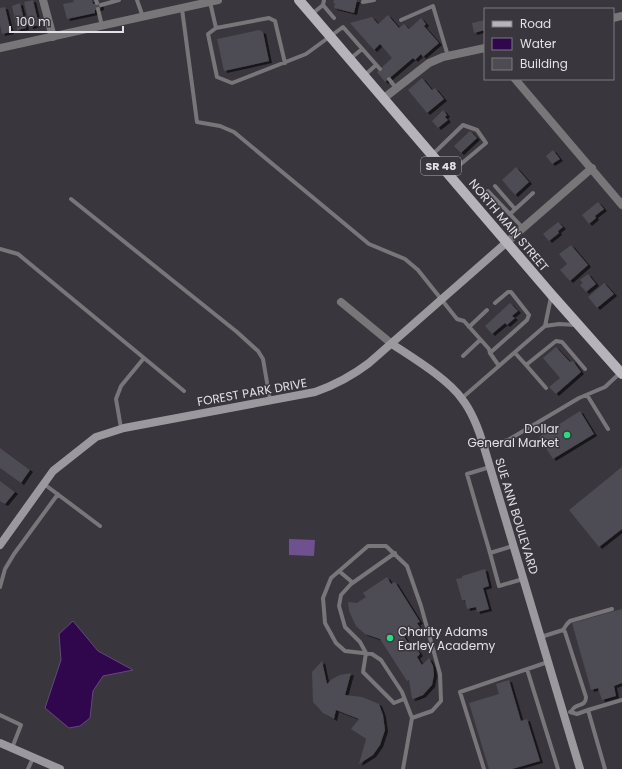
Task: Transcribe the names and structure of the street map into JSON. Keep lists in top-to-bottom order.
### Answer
{
  "streets": {
    "main road": ["SR 48", "NORTH MAIN STREET"],
    "street": ["FOREST PARK DRIVE", "SUE ANN BOULEVARD"]
  },
  "crossings": [
    ["NORTH MAIN STREET", "FOREST PARK DRIVE"],
    ["FOREST PARK DRIVE", "SUE ANN BOULEVARD"]
  ],
  "places": ["Dollar General Market", "Charity Adams Earley Academy"],
  "legend": ["Road", "Water", "Building"],
  "scale_bar": "100 m"
}
